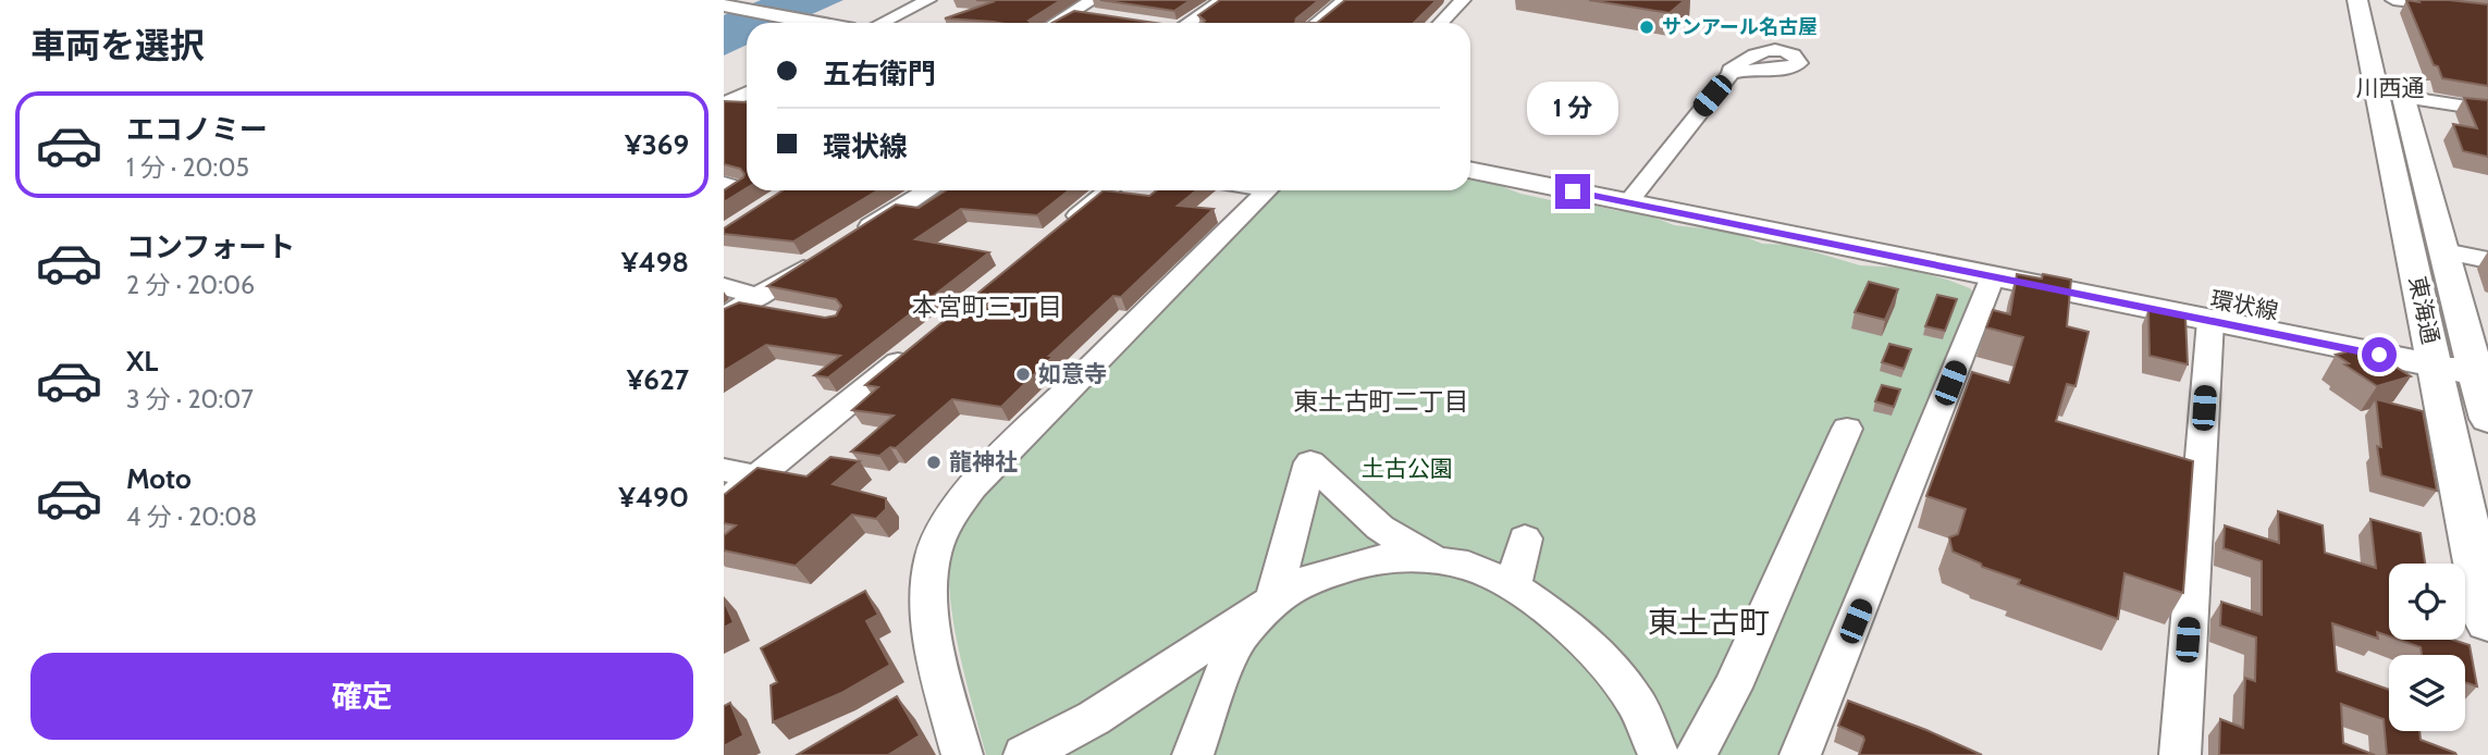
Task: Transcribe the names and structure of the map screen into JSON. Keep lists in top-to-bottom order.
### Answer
{
  "streets": {
    "main road": ["環状線", "東海通"]
  },
  "crossings": [
    ["環状線", "東海通"]
  ],
  "districts": [
    "川西通",
    "本宮町三丁目",
    "東土古町二丁目",
    "東土古町"
  ],
  "parks": ["土古公園"],
  "places": ["サンアール名古屋", "如意寺", "龍神社"],
  "page": {
    "heading": "車両を選択",
    "banner": ["五右衛門", "環状線"],
    "bubble": "1 分",
    "list": [
      {
        "name": "エコノミー",
        "note": "1 分 · 20:05",
        "value": "¥369"
      },
      {
        "name": "コンフォート",
        "note": "2 分 · 20:06",
        "value": "¥498"
      },
      {
        "name": "XL",
        "note": "3 分 · 20:07",
        "value": "¥627"
      },
      {
        "name": "Moto",
        "note": "4 分 · 20:08",
        "value": "¥490"
      }
    ],
    "buttons": "確定"
  }
}
